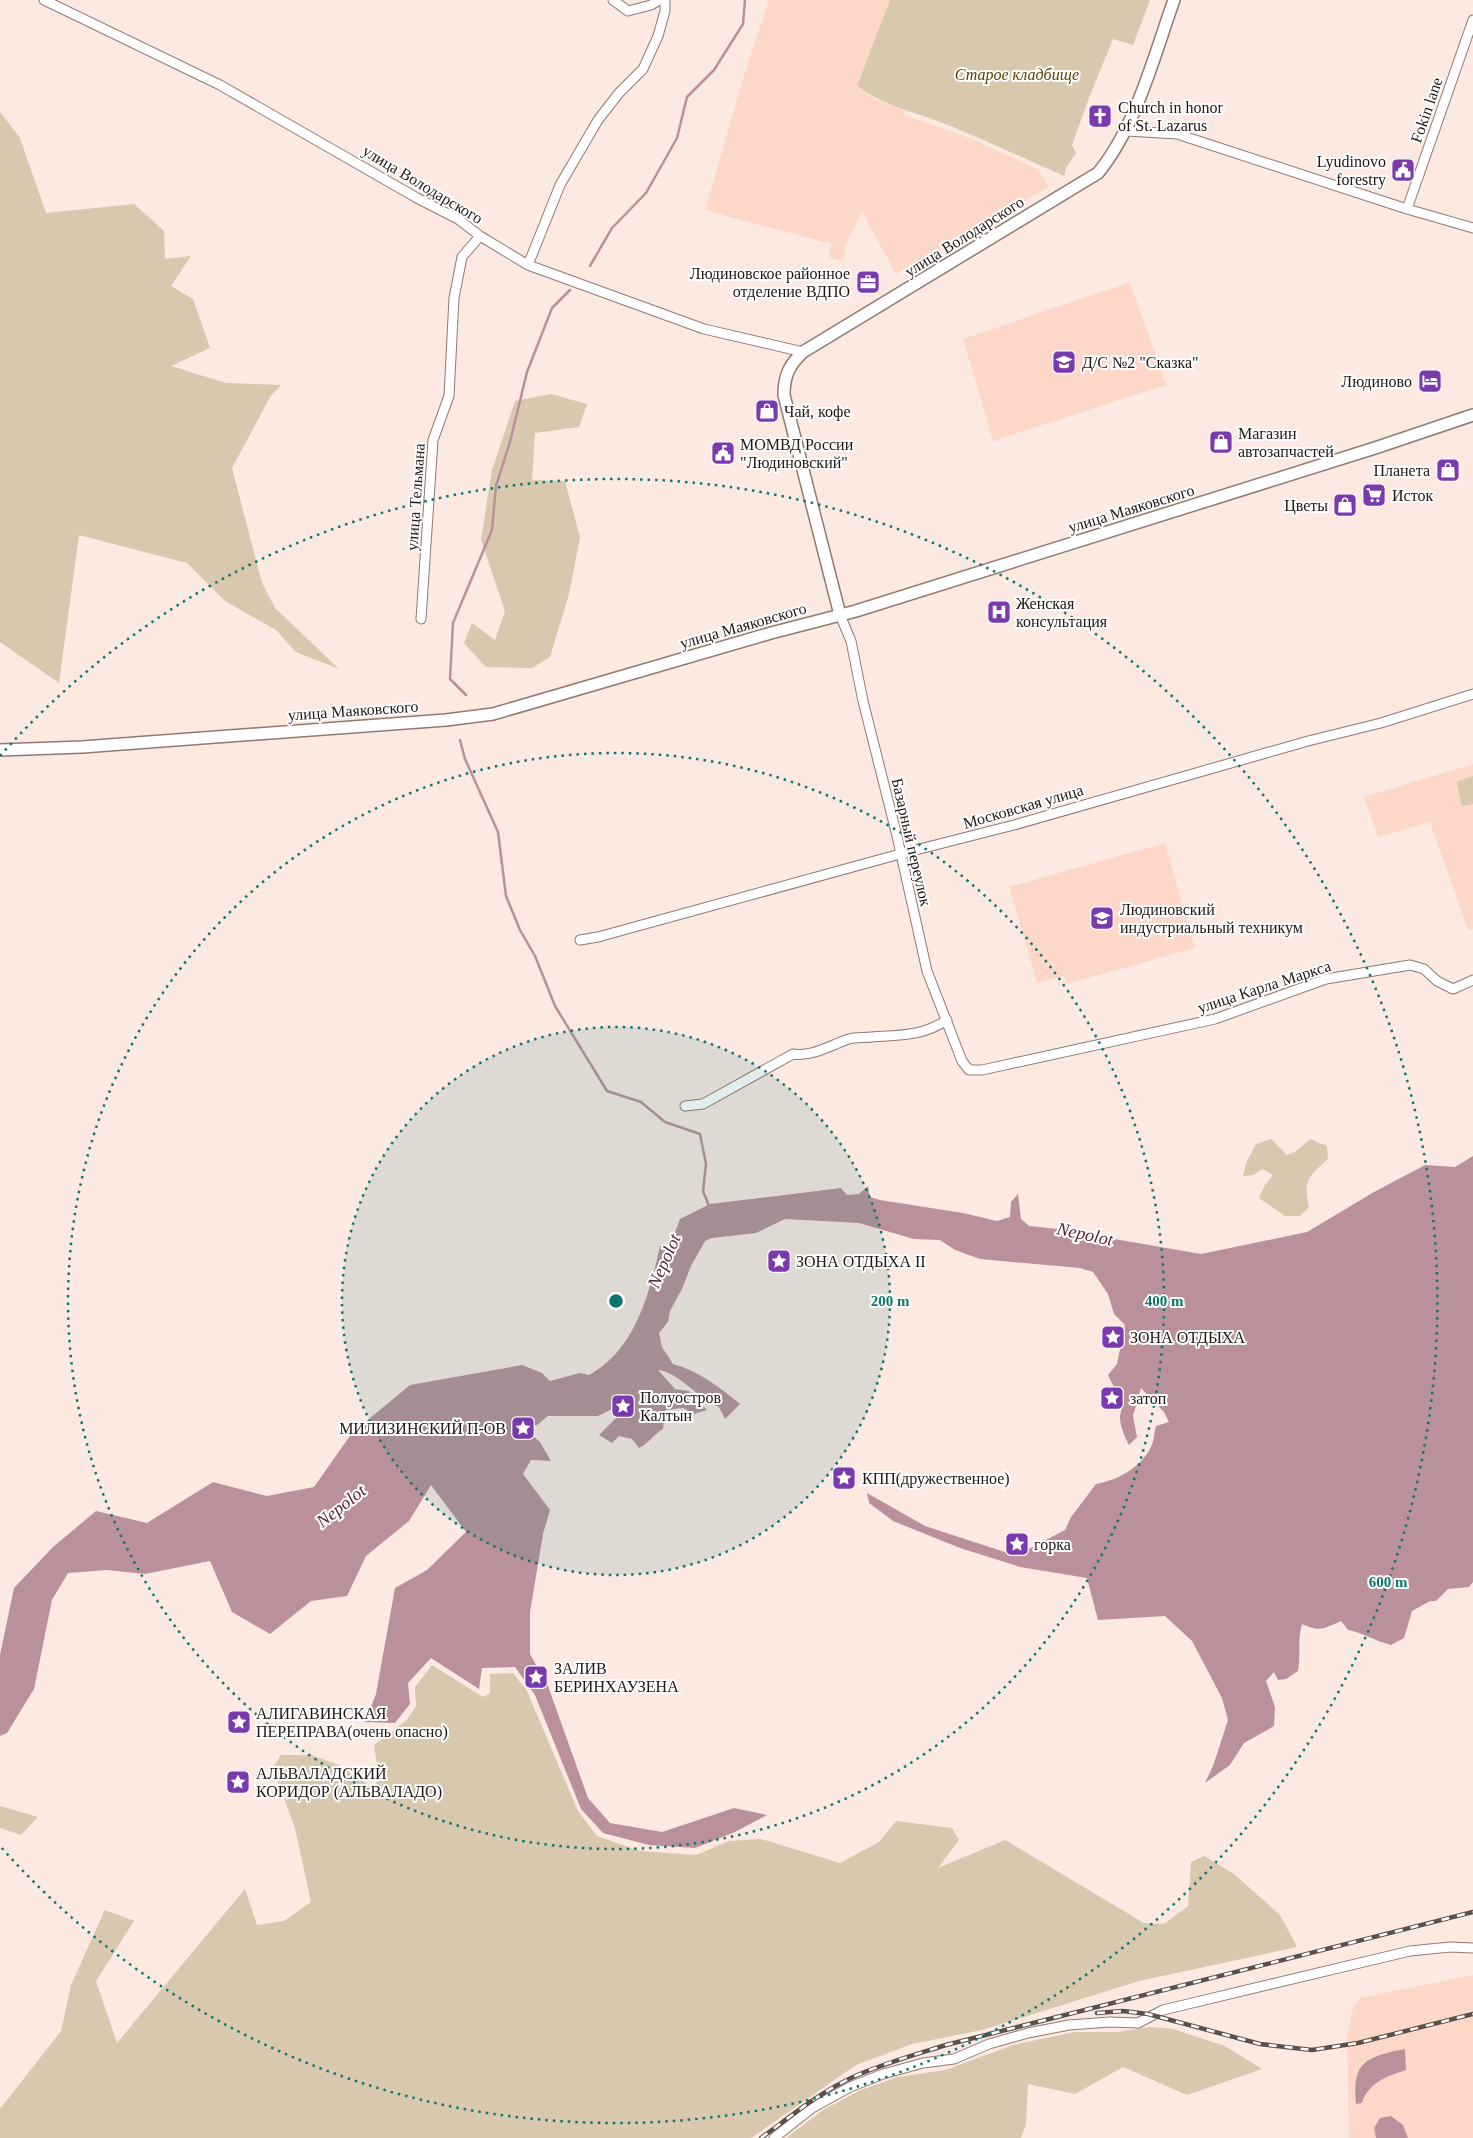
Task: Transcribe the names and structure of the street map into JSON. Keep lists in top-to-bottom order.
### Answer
{
  "streets": {
    "street": [
      "Fokin lane",
      "улица Володарского",
      "улица Тельмана",
      "улица Маяковского",
      "Московская улица",
      "Базарный переулок",
      "улица Карла Маркса"
    ]
  },
  "crossings": [
    ["улица Володарского", "улица Тельмана"],
    ["улица Володарского", "улица Маяковского"],
    ["улица Володарского", "Базарный переулок"],
    ["улица Маяковского", "Базарный переулок"],
    ["Московская улица", "Базарный переулок"],
    ["Базарный переулок", "улица Карла Маркса"]
  ],
  "water": ["Nepolot"],
  "parks": ["Старое кладбище"],
  "places": {
    "church": ["Church in honor of St. Lazarus"],
    "public building": ["Lyudinovo forestry", "МОМВД России \"Людиновский\""],
    "office": ["Людиновское районное отделение ВДПО"],
    "school or university": ["Д/С №2 \"Сказка\"", "Людиновский индустриальный техникум"],
    "hotel": ["Людиново"],
    "shop": [
      "Чай, кофе",
      "Магазин автозапчастей",
      "Планета",
      "Цветы"
    ],
    "supermarket": ["Исток"],
    "hospital": ["Женская консультация"],
    "place": [
      "ЗОНА ОТДЫХА II",
      "ЗОНА ОТДЫХА",
      "затоп",
      "Полуостров Калтын",
      "МИЛИЗИНСКИЙ П-ОВ",
      "КПП(дружественное)",
      "горка",
      "ЗАЛИВ БЕРИНХАУЗЕНА",
      "АЛИГАВИНСКАЯ ПЕРЕПРАВА(очень опасно)",
      "АЛЬВАЛАДСКИЙ КОРИДОР (АЛЬВАЛАДО)"
    ]
  },
  "rings": ["200 m", "400 m", "600 m"]
}
